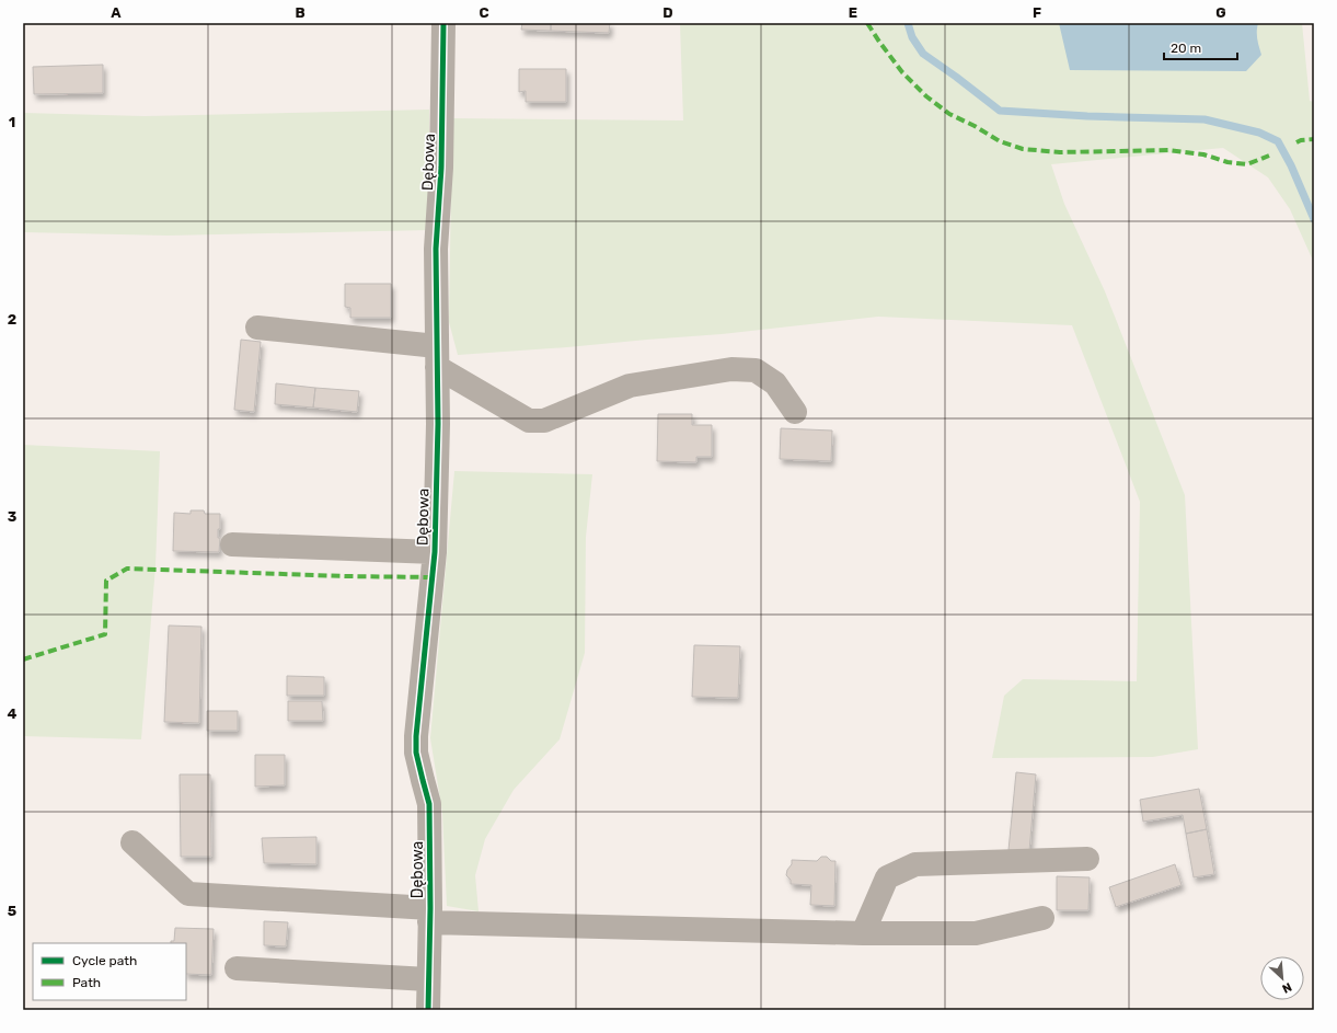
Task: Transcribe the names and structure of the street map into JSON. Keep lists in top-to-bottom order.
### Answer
{
  "streets": {
    "street": ["Dębowa"]
  },
  "legend": ["Cycle path", "Path"],
  "scale_bar": "20 m",
  "north": "bottom right",
  "grid": {
    "columns": [
      "A",
      "B",
      "C",
      "D",
      "E",
      "F",
      "G"
    ],
    "rows": [
      "1",
      "2",
      "3",
      "4",
      "5"
    ]
  }
}
